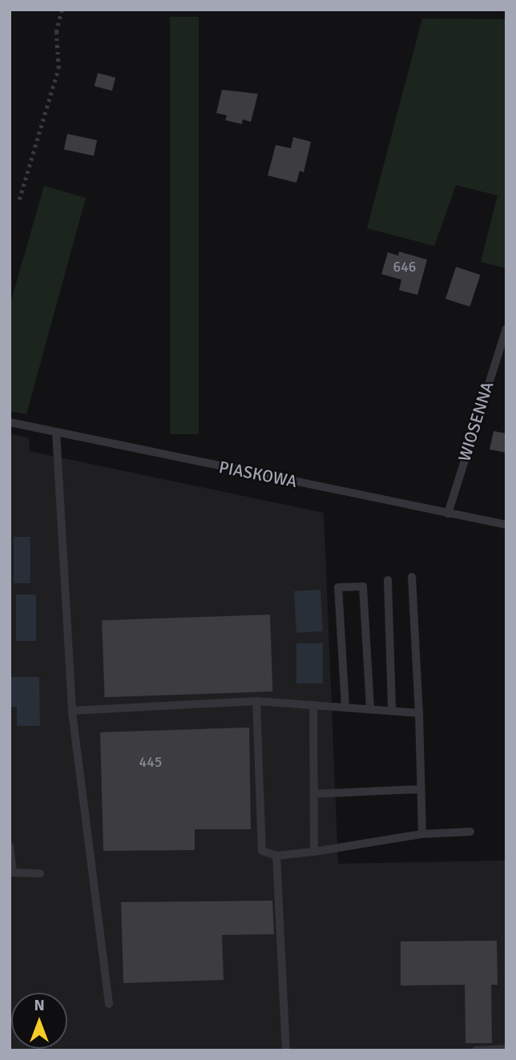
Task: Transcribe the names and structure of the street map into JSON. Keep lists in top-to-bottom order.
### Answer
{
  "streets": {
    "lane": ["WIOSENNA", "PIASKOWA"]
  },
  "crossings": [
    ["WIOSENNA", "PIASKOWA"]
  ],
  "house_numbers": ["646", "445"],
  "north": "top"
}
